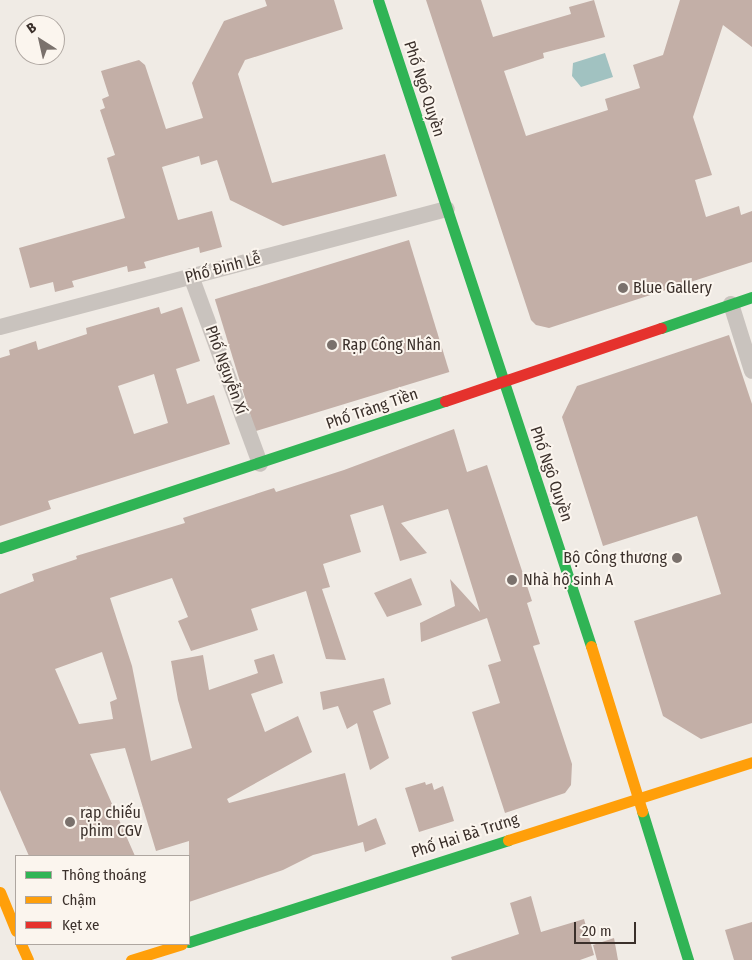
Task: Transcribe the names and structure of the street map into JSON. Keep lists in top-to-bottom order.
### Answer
{
  "streets": {
    "street": [
      "Phố Ngô Quyền",
      "Phố Đinh Lễ",
      "Phố Nguyễn Xí",
      "Phố Tràng Tiền",
      "Phố Hai Bà Trưng"
    ]
  },
  "crossings": [
    ["Phố Ngô Quyền", "Phố Đinh Lễ"],
    ["Phố Ngô Quyền", "Phố Tràng Tiền"],
    ["Phố Ngô Quyền", "Phố Hai Bà Trưng"],
    ["Phố Đinh Lễ", "Phố Nguyễn Xí"],
    ["Phố Nguyễn Xí", "Phố Tràng Tiền"]
  ],
  "places": [
    "Blue Gallery",
    "Rạp Công Nhân",
    "Bộ Công thương",
    "Nhà hộ sinh A",
    "rạp chiếu phim CGV"
  ],
  "legend": ["Thông thoáng", "Chậm", "Kẹt xe"],
  "scale_bar": "20 m",
  "north": "top left"
}
